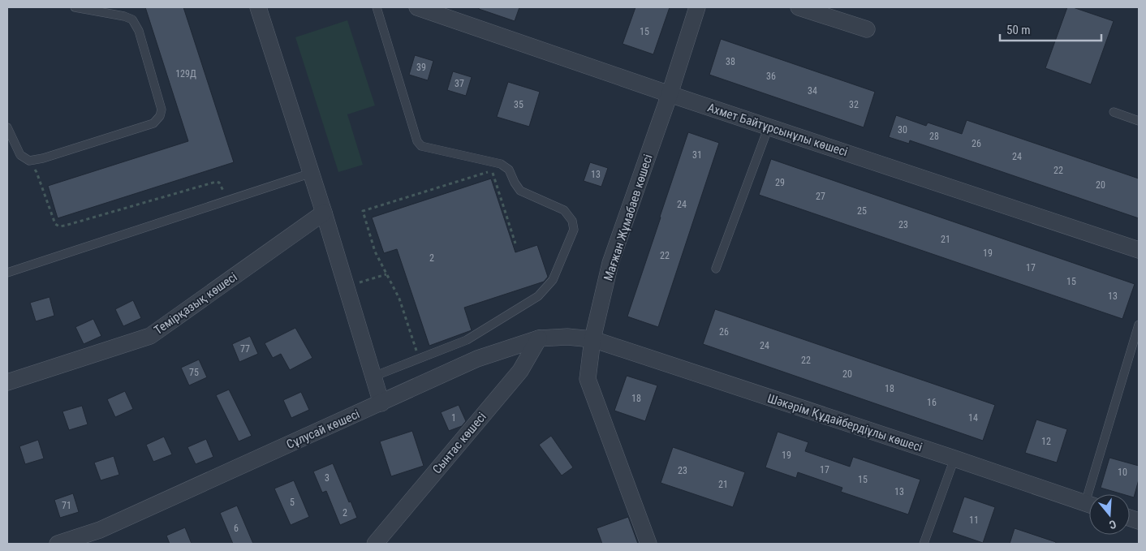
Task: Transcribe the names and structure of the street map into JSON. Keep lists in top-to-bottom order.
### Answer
{
  "streets": {
    "street": [
      "Ахмет Байтұрсынұлы көшесі",
      "Мағжан Жұмабаев көшесі",
      "Темірқазық көшесі",
      "Шәкәрім Құдайбердіұлы көшесі",
      "Сұлусай көшесі",
      "Сынтас көшесі"
    ]
  },
  "crossings": [
    ["Ахмет Байтұрсынұлы көшесі", "Мағжан Жұмабаев көшесі"],
    ["Мағжан Жұмабаев көшесі", "Шәкәрім Құдайбердіұлы көшесі"],
    ["Мағжан Жұмабаев көшесі", "Сұлусай көшесі"],
    ["Шәкәрім Құдайбердіұлы көшесі", "Сұлусай көшесі"],
    ["Сұлусай көшесі", "Сынтас көшесі"]
  ],
  "house_numbers": [
    "15",
    "38",
    "39",
    "129Д",
    "36",
    "37",
    "34",
    "35",
    "32",
    "30",
    "28",
    "26",
    "31",
    "24",
    "22",
    "13",
    "29",
    "20",
    "27",
    "24",
    "25",
    "23",
    "21",
    "19",
    "22",
    "2",
    "17",
    "15",
    "13",
    "26",
    "24",
    "77",
    "22",
    "75",
    "20",
    "18",
    "18",
    "16",
    "1",
    "14",
    "12",
    "19",
    "17",
    "23",
    "10",
    "3",
    "15",
    "21",
    "13",
    "5",
    "71",
    "2",
    "11",
    "6"
  ],
  "scale_bar": "50 m",
  "north": "bottom"
}
